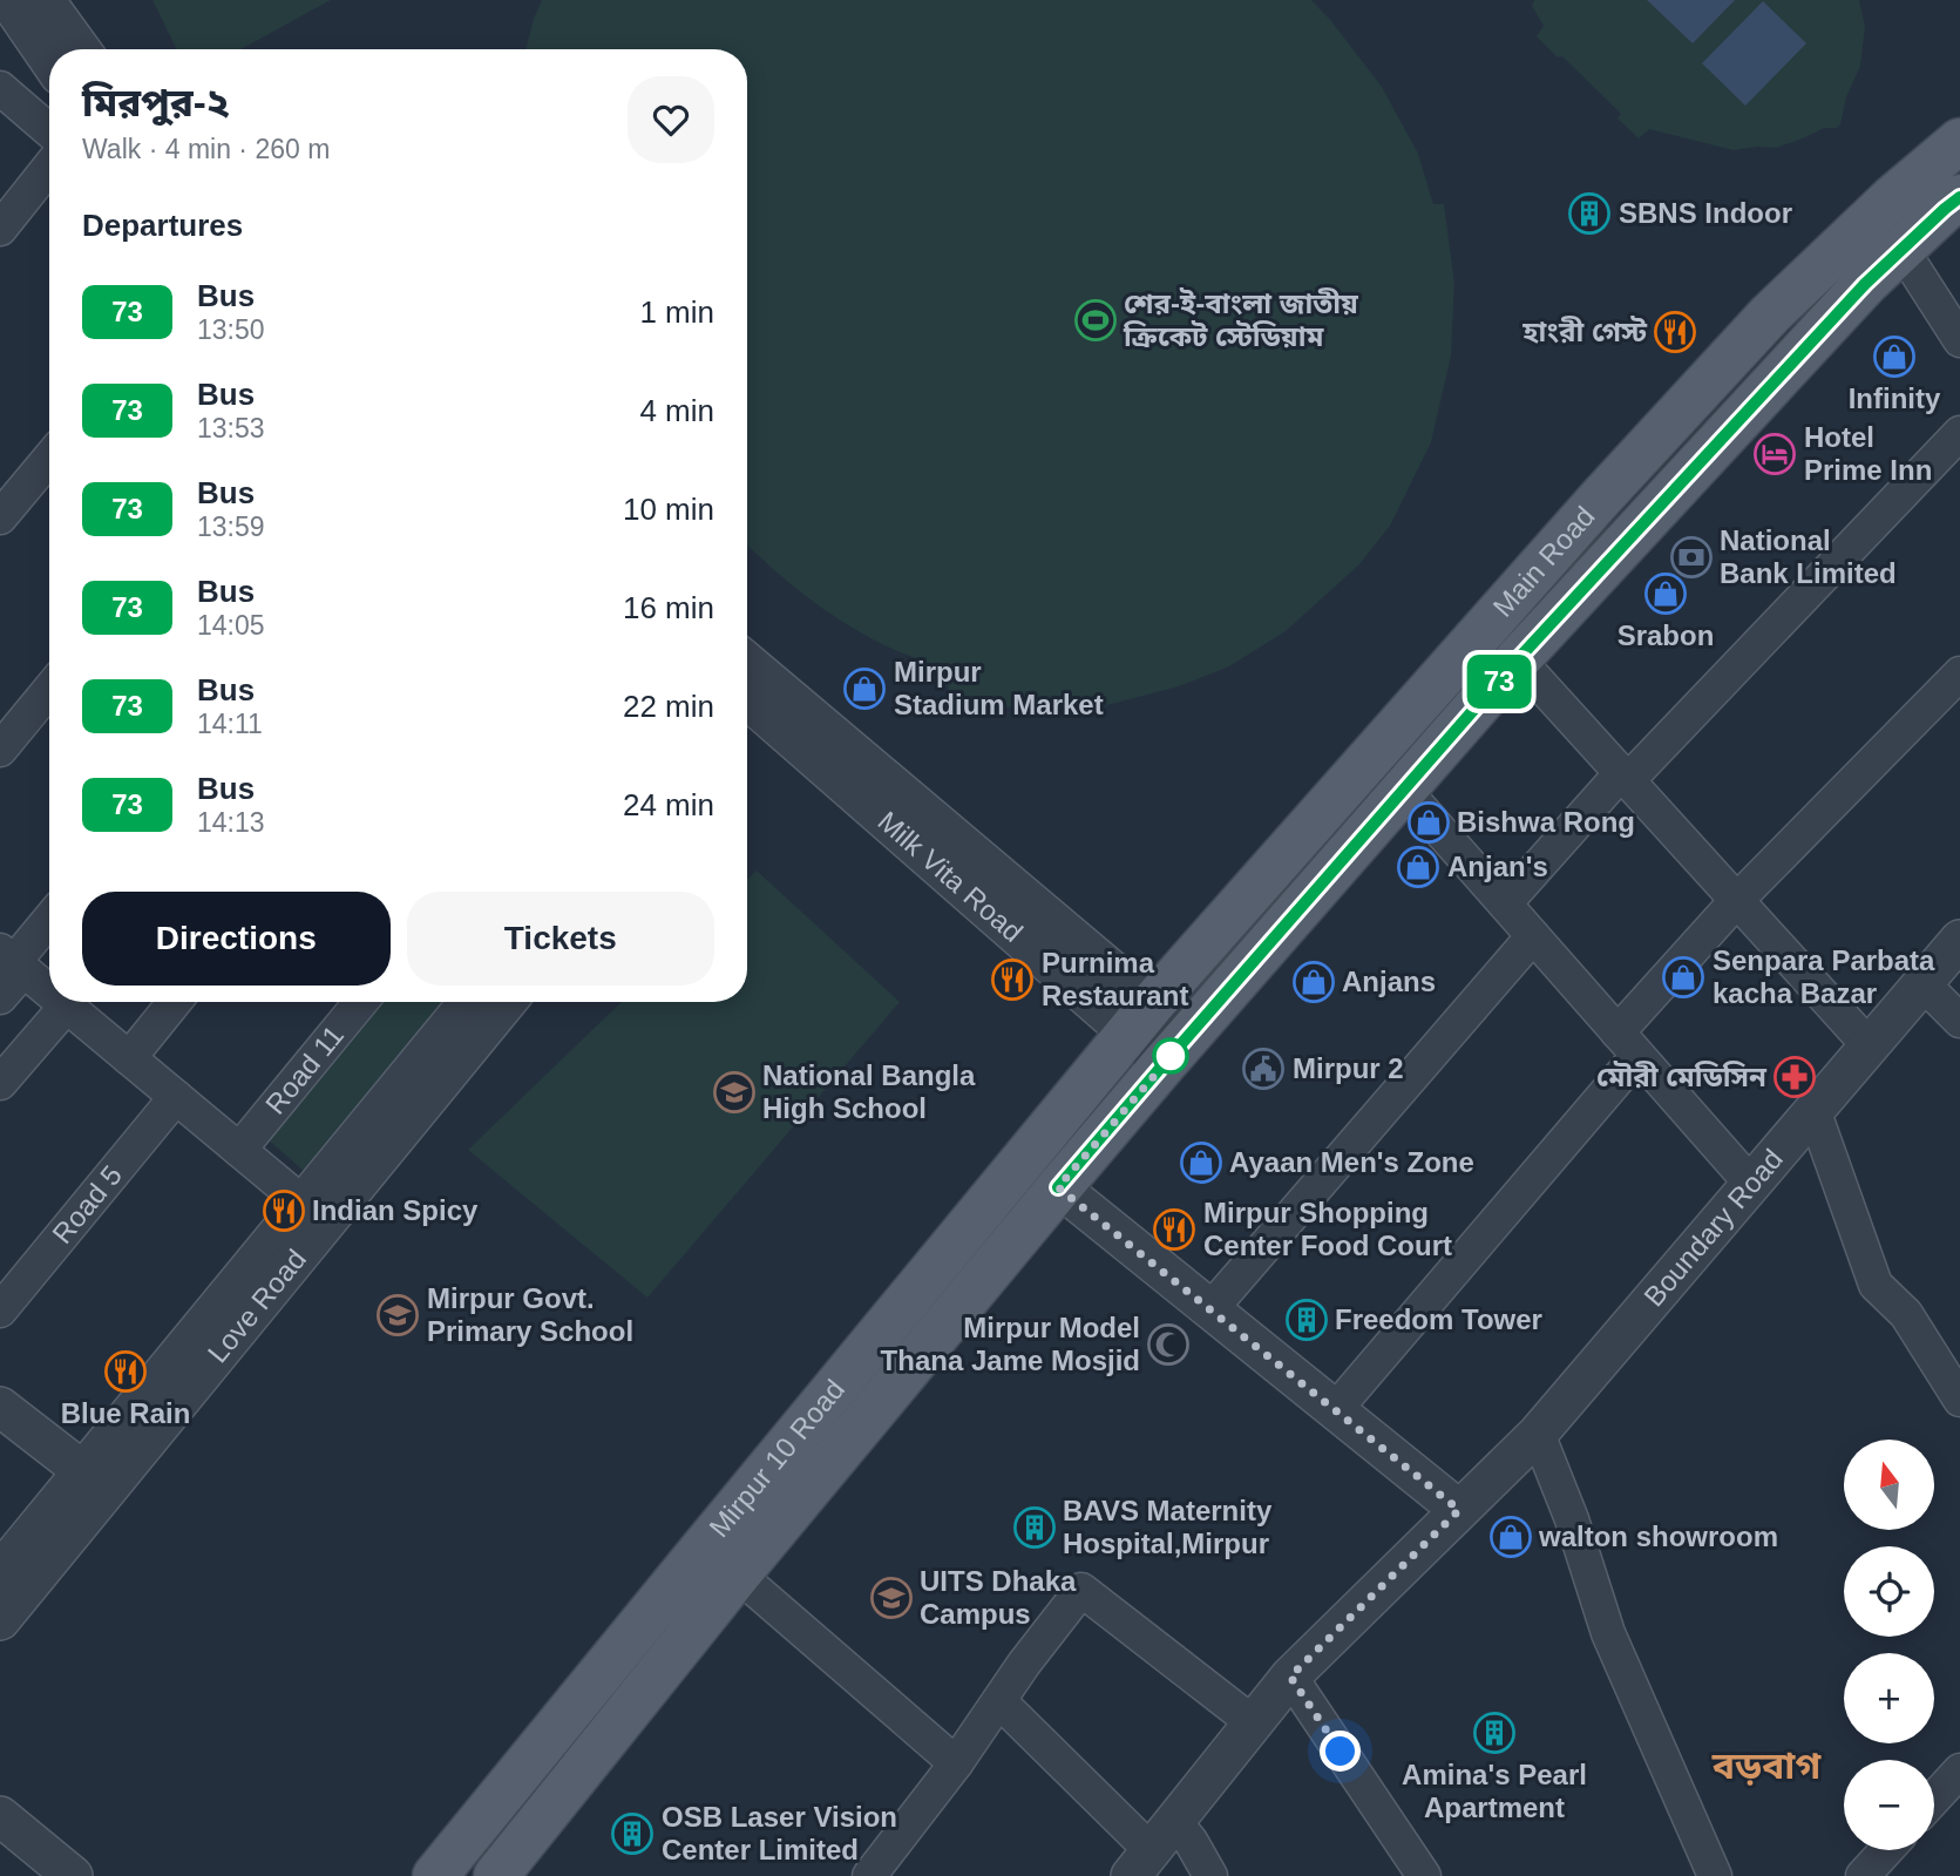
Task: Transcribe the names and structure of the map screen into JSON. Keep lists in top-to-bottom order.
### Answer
{
  "streets": {
    "main road": ["Main Road", "Mirpur 10 Road"],
    "street": [
      "Milk Vita Road",
      "Road 11",
      "Road 5",
      "Boundary Road",
      "Love Road"
    ]
  },
  "crossings": [
    ["Main Road", "Milk Vita Road"],
    ["Main Road", "Mirpur 10 Road"],
    ["Milk Vita Road", "Mirpur 10 Road"]
  ],
  "districts": ["বড়বাগ"],
  "places": {
    "building": [
      "SBNS Indoor",
      "Freedom Tower",
      "BAVS Maternity Hospital,Mirpur",
      "Amina's Pearl Apartment",
      "OSB Laser Vision Center Limited"
    ],
    "sports": ["শের-ই-বাংলা জাতীয় ক্রিকেট স্টেডিয়াম"],
    "restaurant": [
      "হাংরী গেস্ট",
      "Purnima Restaurant",
      "Indian Spicy",
      "Mirpur Shopping Center Food Court",
      "Blue Rain"
    ],
    "shop": [
      "Infinity",
      "Srabon",
      "Mirpur Stadium Market",
      "Bishwa Rong",
      "Anjan's",
      "Senpara Parbata kacha Bazar",
      "Anjans",
      "Ayaan Men's Zone",
      "walton showroom"
    ],
    "hotel": ["Hotel Prime Inn"],
    "bank": ["National Bank Limited"],
    "public building": ["Mirpur 2"],
    "pharmacy": ["মৌরী মেডিসিন"],
    "school or university": ["National Bangla High School", "Mirpur Govt. Primary School", "UITS Dhaka Campus"],
    "mosque": ["Mirpur Model Thana Jame Mosjid"]
  },
  "lines": ["bus line 73"],
  "north": "top",
  "page": {
    "on_map": "73",
    "heading": [
      ["মিরপুর-২", "Walk · 4 min · 260 m"],
      "Departures"
    ],
    "list": [
      {
        "mark": "73",
        "name": "Bus",
        "note": "13:50",
        "value": "1 min"
      },
      {
        "mark": "73",
        "name": "Bus",
        "note": "13:53",
        "value": "4 min"
      },
      {
        "mark": "73",
        "name": "Bus",
        "note": "13:59",
        "value": "10 min"
      },
      {
        "mark": "73",
        "name": "Bus",
        "note": "14:05",
        "value": "16 min"
      },
      {
        "mark": "73",
        "name": "Bus",
        "note": "14:11",
        "value": "22 min"
      },
      {
        "mark": "73",
        "name": "Bus",
        "note": "14:13",
        "value": "24 min"
      }
    ],
    "buttons": ["Directions", "Tickets"],
    "map_buttons": ["+", "−"]
  }
}
